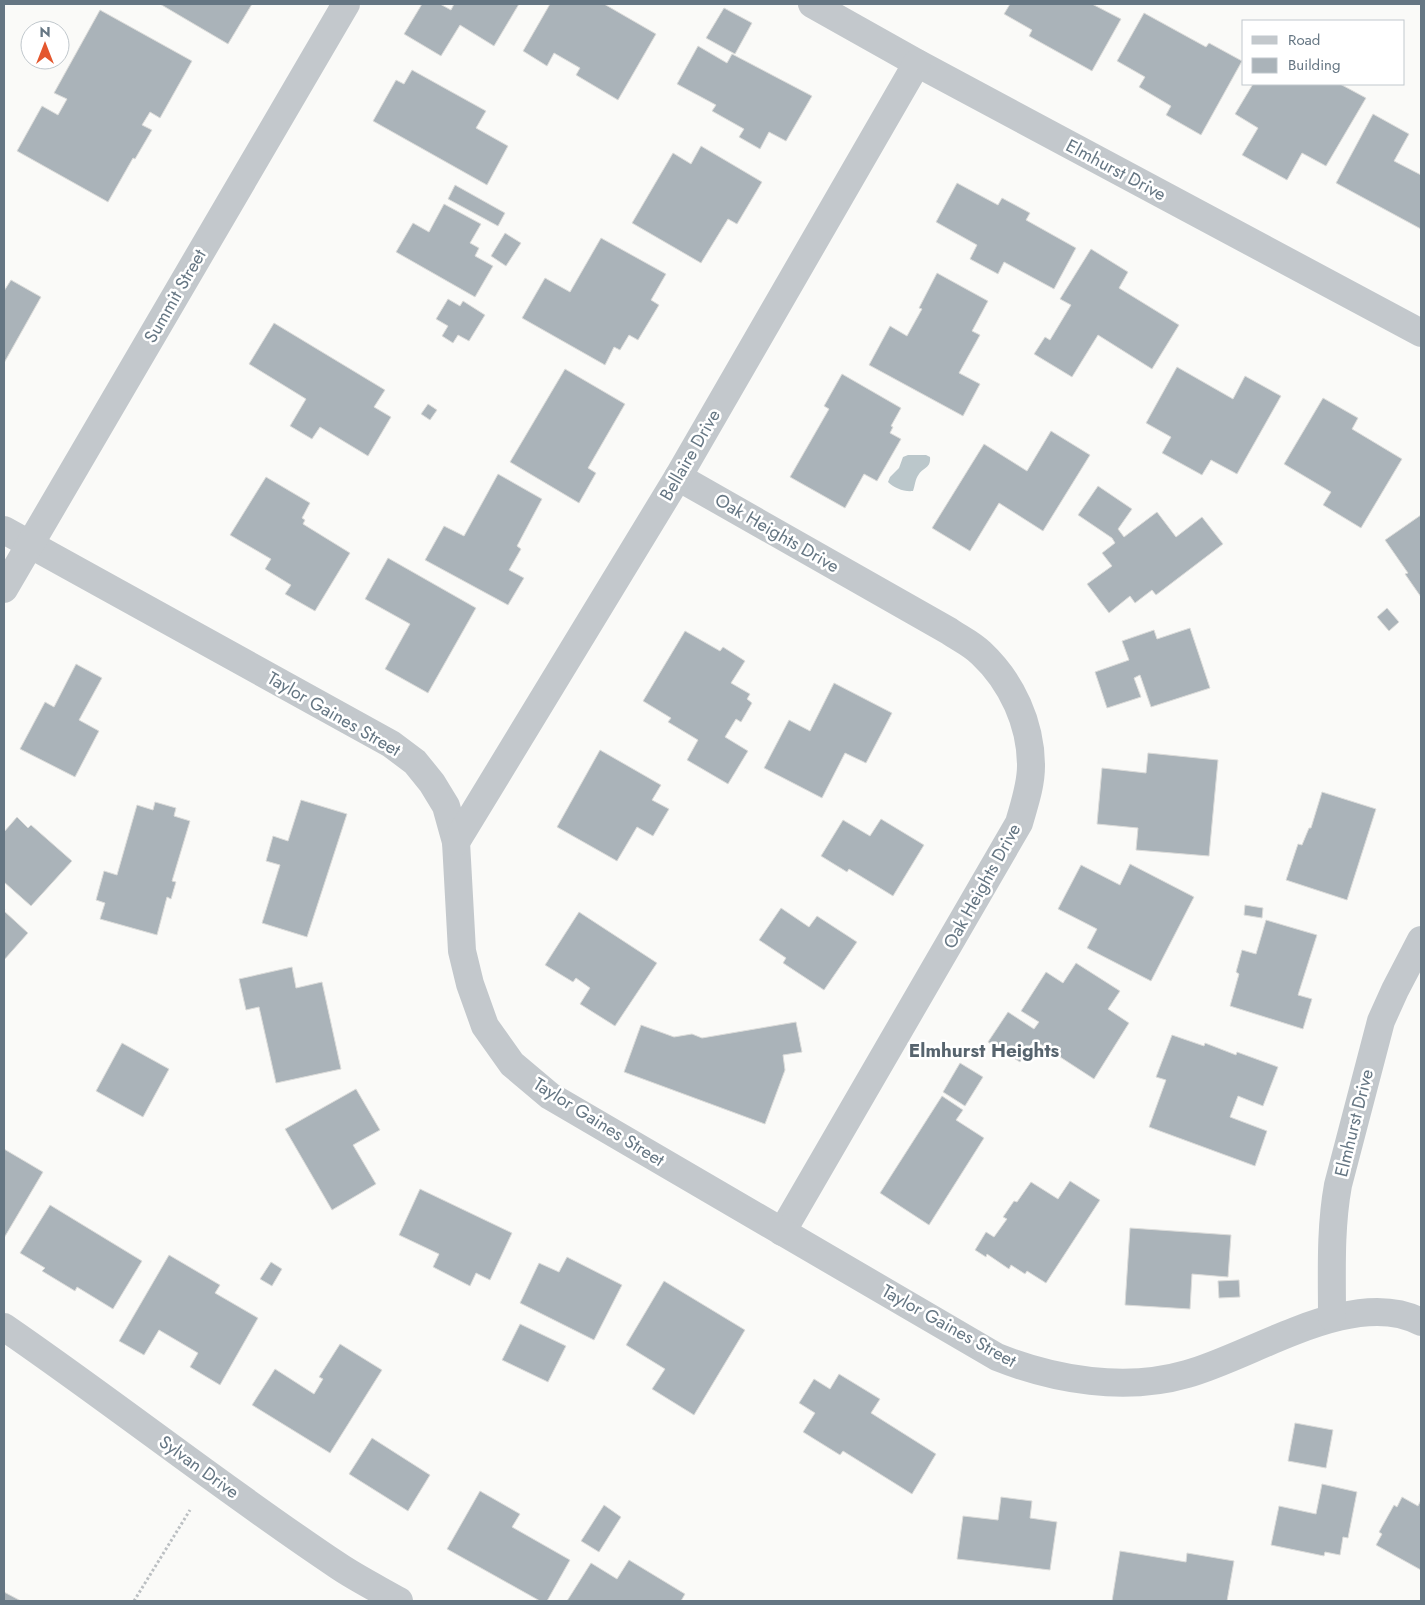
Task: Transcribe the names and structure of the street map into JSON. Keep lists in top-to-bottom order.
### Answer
{
  "streets": {
    "street": [
      "Elmhurst Drive",
      "Summit Street",
      "Bellaire Drive",
      "Oak Heights Drive",
      "Taylor Gaines Street",
      "Sylvan Drive"
    ]
  },
  "crossings": [
    ["Elmhurst Drive", "Bellaire Drive"],
    ["Elmhurst Drive", "Taylor Gaines Street"],
    ["Summit Street", "Taylor Gaines Street"],
    ["Bellaire Drive", "Oak Heights Drive"],
    ["Bellaire Drive", "Taylor Gaines Street"],
    ["Oak Heights Drive", "Taylor Gaines Street"]
  ],
  "districts": ["Elmhurst Heights"],
  "legend": ["Road", "Building"],
  "north": "top"
}
